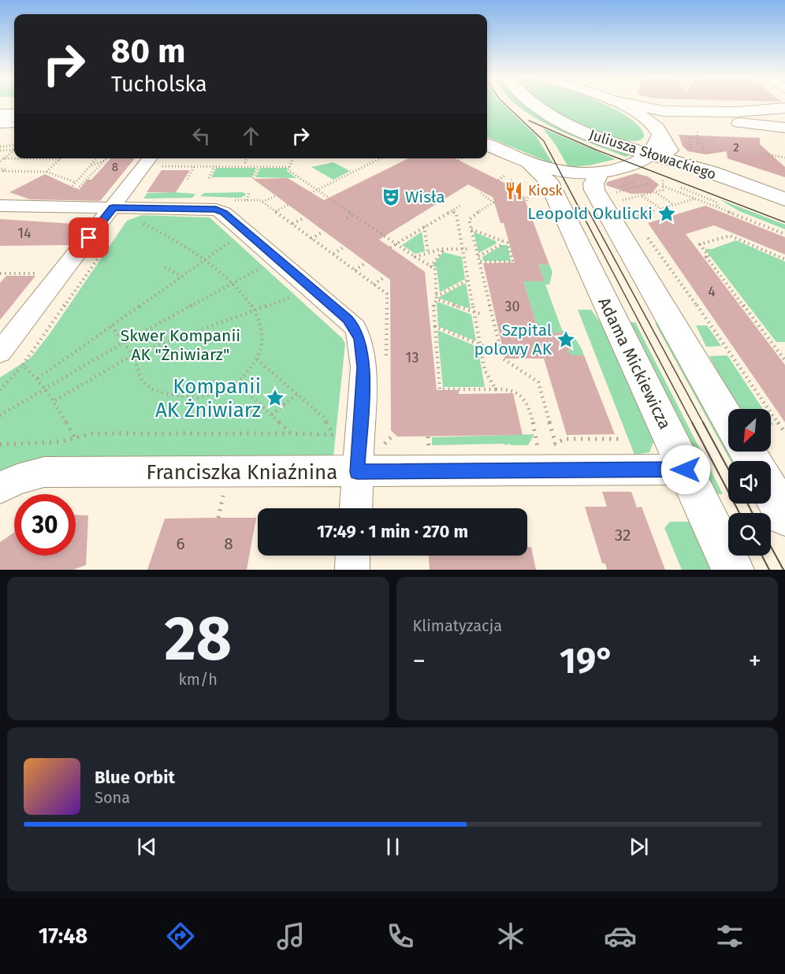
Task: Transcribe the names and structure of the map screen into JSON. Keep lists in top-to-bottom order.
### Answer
{
  "streets": {
    "street": ["Juliusza Słowackiego", "Adama Mickiewicza", "Franciszka Kniaźnina"]
  },
  "crossings": [
    ["Adama Mickiewicza", "Franciszka Kniaźnina"]
  ],
  "parks": ["Skwer Kompanii AK \"Żniwiarz\""],
  "places": {
    "restaurant": ["Kiosk"],
    "theatre": ["Wisła"],
    "place": ["Leopold Okulicki", "Szpital polowy AK", "Kompanii AK Żniwiarz"]
  },
  "house_numbers": [
    "2",
    "8",
    "14",
    "4",
    "30",
    "13",
    "32",
    "6",
    "8"
  ],
  "north": "bottom left",
  "page": {
    "turn": ["80 m", "Tucholska"],
    "limit": "30",
    "trip": "17:49 · 1 min · 270 m",
    "tile": [
      ["28", "km/h"],
      "Klimatyzacja"
    ],
    "heat": ["−", "19°", "+"],
    "song": ["Blue Orbit", "Sona"],
    "tabs": "17:48"
  }
}
